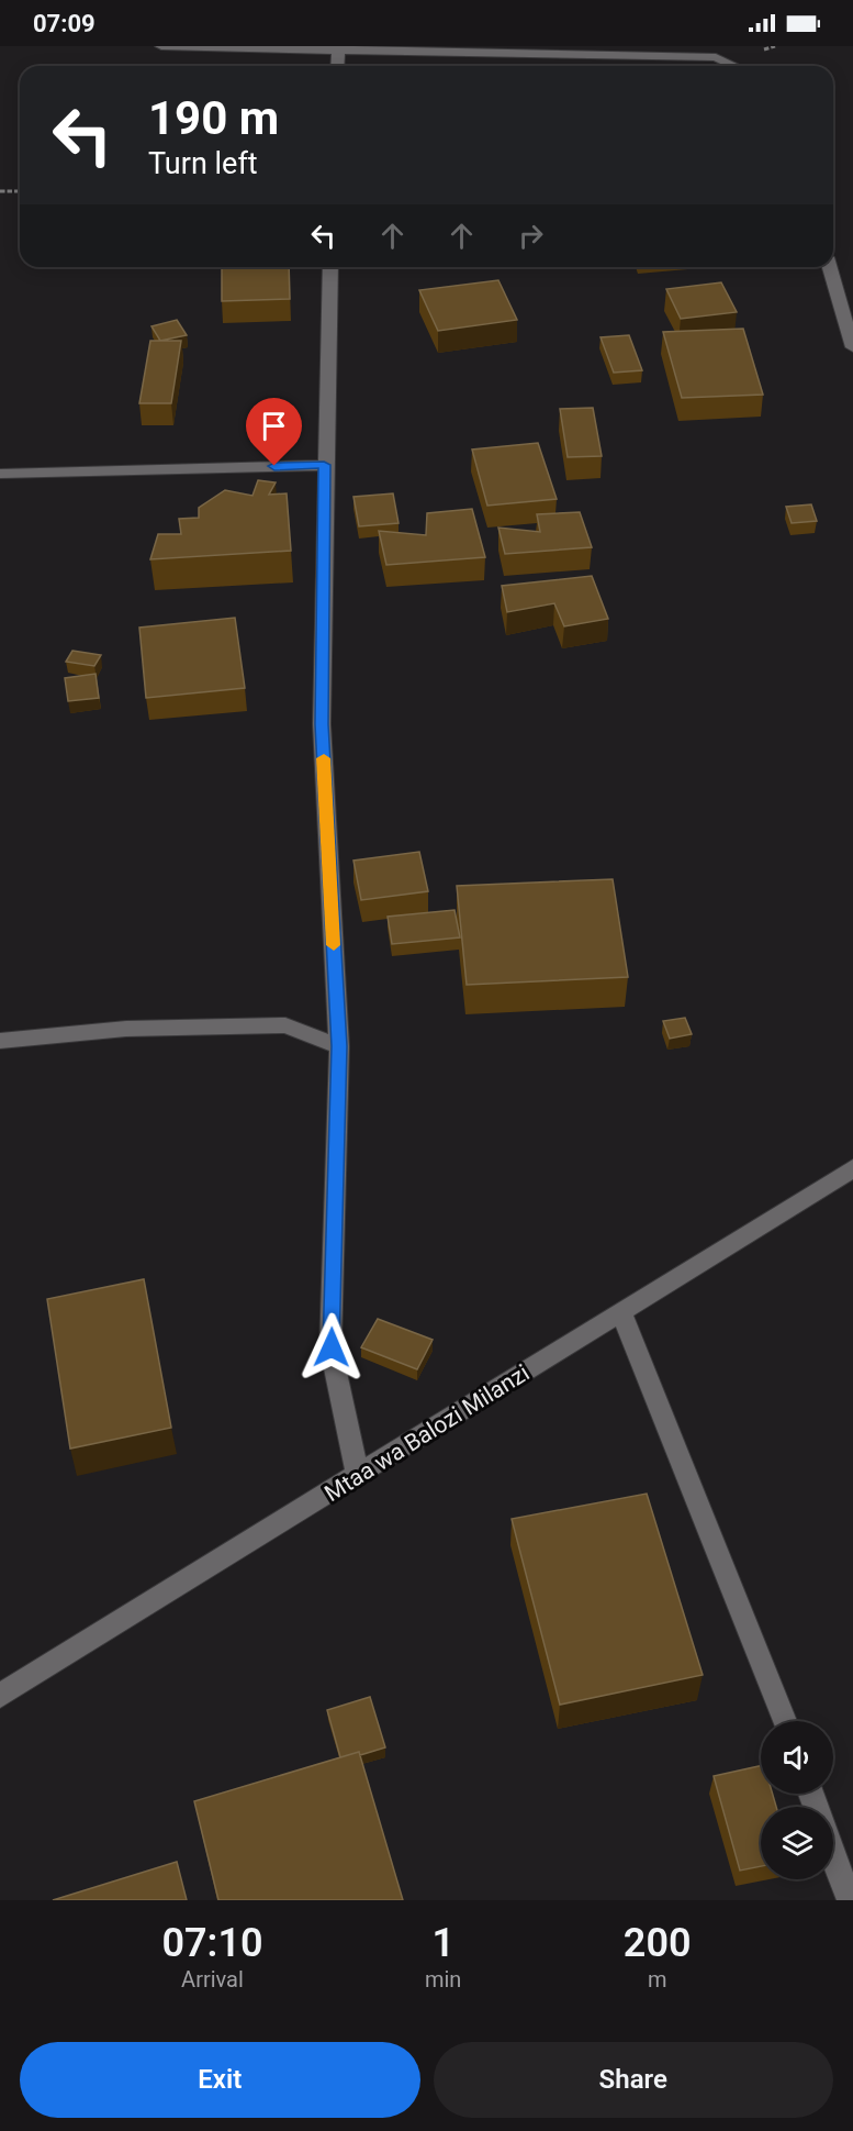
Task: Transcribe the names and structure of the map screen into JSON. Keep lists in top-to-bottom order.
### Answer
{
  "streets": {
    "street": ["Mtaa wa Balozi Milanzi"]
  },
  "page": {
    "status": "07:09",
    "turn": ["190 m", "Turn left"],
    "eta": [
      "07:10",
      "Arrival",
      "1",
      "min",
      "200",
      "m"
    ],
    "buttons": ["Exit", "Share"]
  }
}
